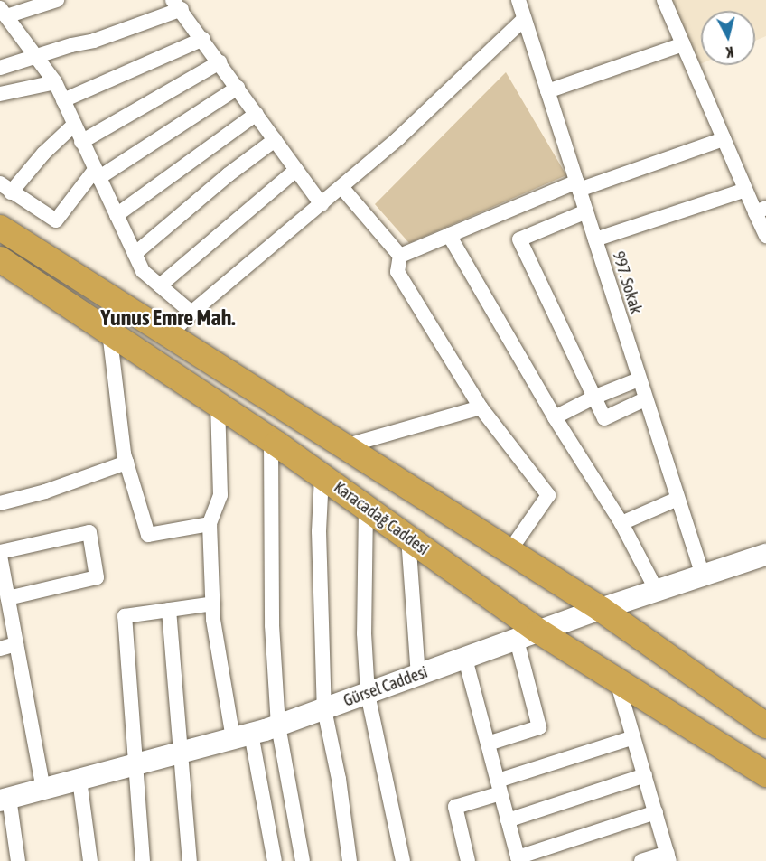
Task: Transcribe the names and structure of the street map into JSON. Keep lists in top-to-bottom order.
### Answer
{
  "streets": {
    "highway": ["Karacadağ Caddesi"],
    "main road": ["Gürsel Caddesi"],
    "street": ["997. Sokak"]
  },
  "crossings": [
    ["997. Sokak", "Gürsel Caddesi"],
    ["Karacadağ Caddesi", "Gürsel Caddesi"]
  ],
  "districts": ["Yunus Emre Mah."],
  "north": "bottom"
}
